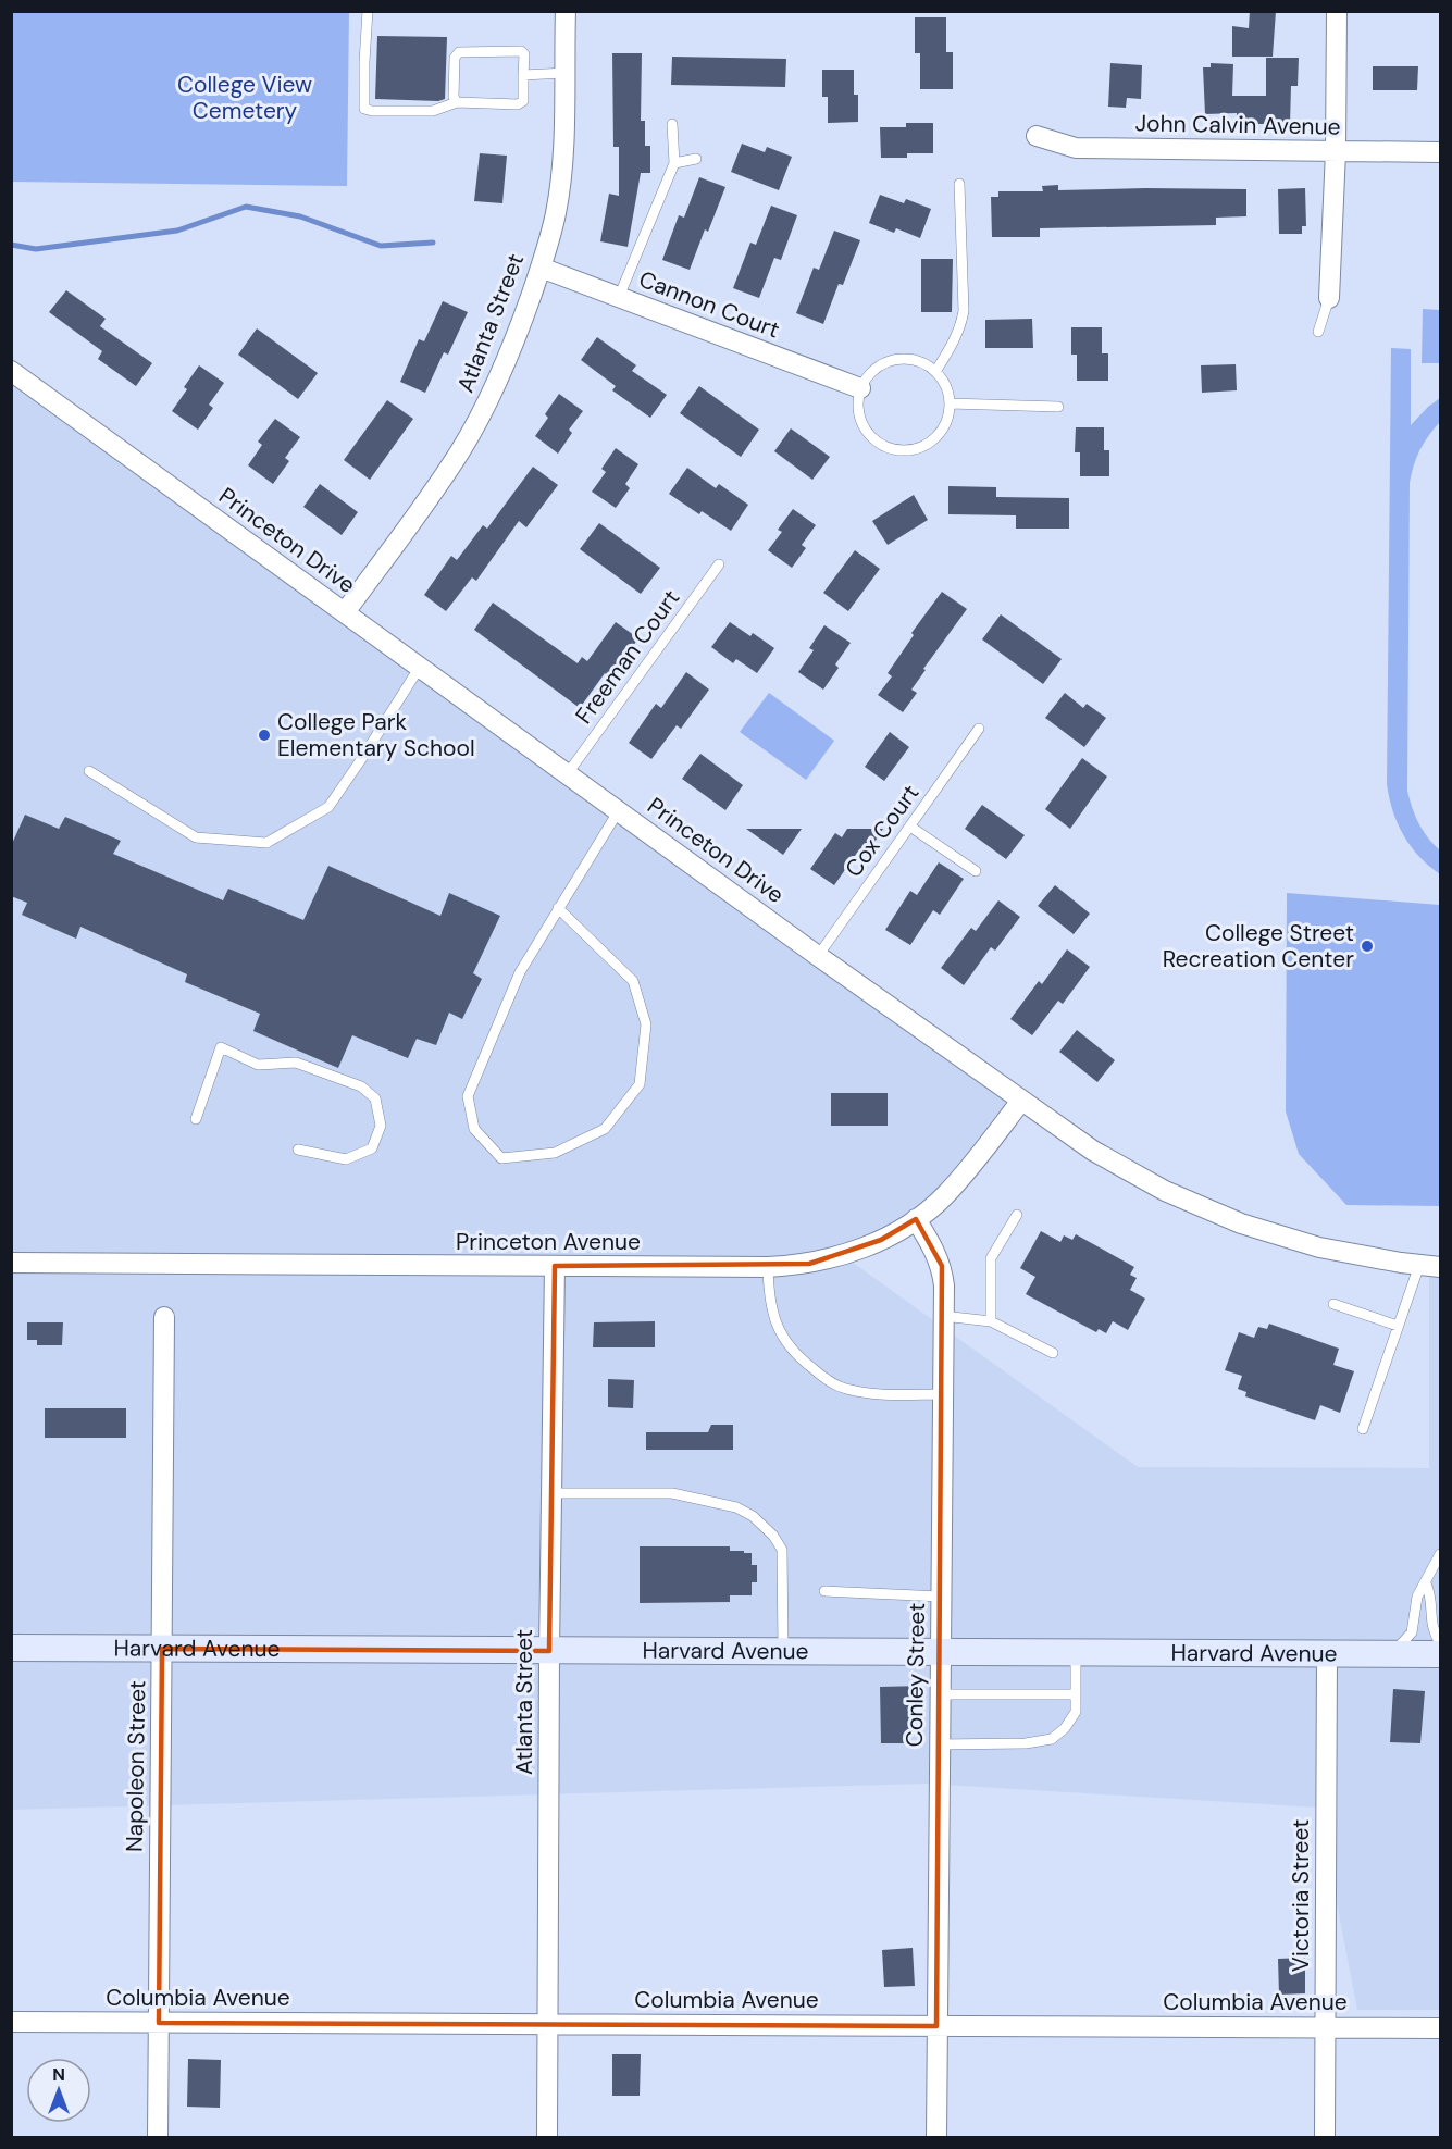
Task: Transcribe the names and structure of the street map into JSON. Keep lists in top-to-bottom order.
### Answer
{
  "streets": {
    "street": [
      "John Calvin Avenue",
      "Cannon Court",
      "Atlanta Street",
      "Princeton Drive",
      "Princeton Avenue",
      "Harvard Avenue",
      "Conley Street",
      "Napoleon Street",
      "Victoria Street",
      "Columbia Avenue"
    ],
    "lane": ["Freeman Court", "Cox Court"]
  },
  "crossings": [
    ["Cannon Court", "Atlanta Street"],
    ["Atlanta Street", "Princeton Drive"],
    ["Atlanta Street", "Princeton Avenue"],
    ["Atlanta Street", "Harvard Avenue"],
    ["Atlanta Street", "Columbia Avenue"],
    ["Princeton Drive", "Freeman Court"],
    ["Princeton Drive", "Cox Court"],
    ["Princeton Drive", "Princeton Avenue"],
    ["Princeton Avenue", "Conley Street"],
    ["Harvard Avenue", "Conley Street"],
    ["Harvard Avenue", "Napoleon Street"],
    ["Harvard Avenue", "Victoria Street"],
    ["Conley Street", "Columbia Avenue"],
    ["Napoleon Street", "Columbia Avenue"],
    ["Victoria Street", "Columbia Avenue"]
  ],
  "parks": ["College View Cemetery"],
  "places": ["College Park Elementary School", "College Street Recreation Center"],
  "north": "top"
}
